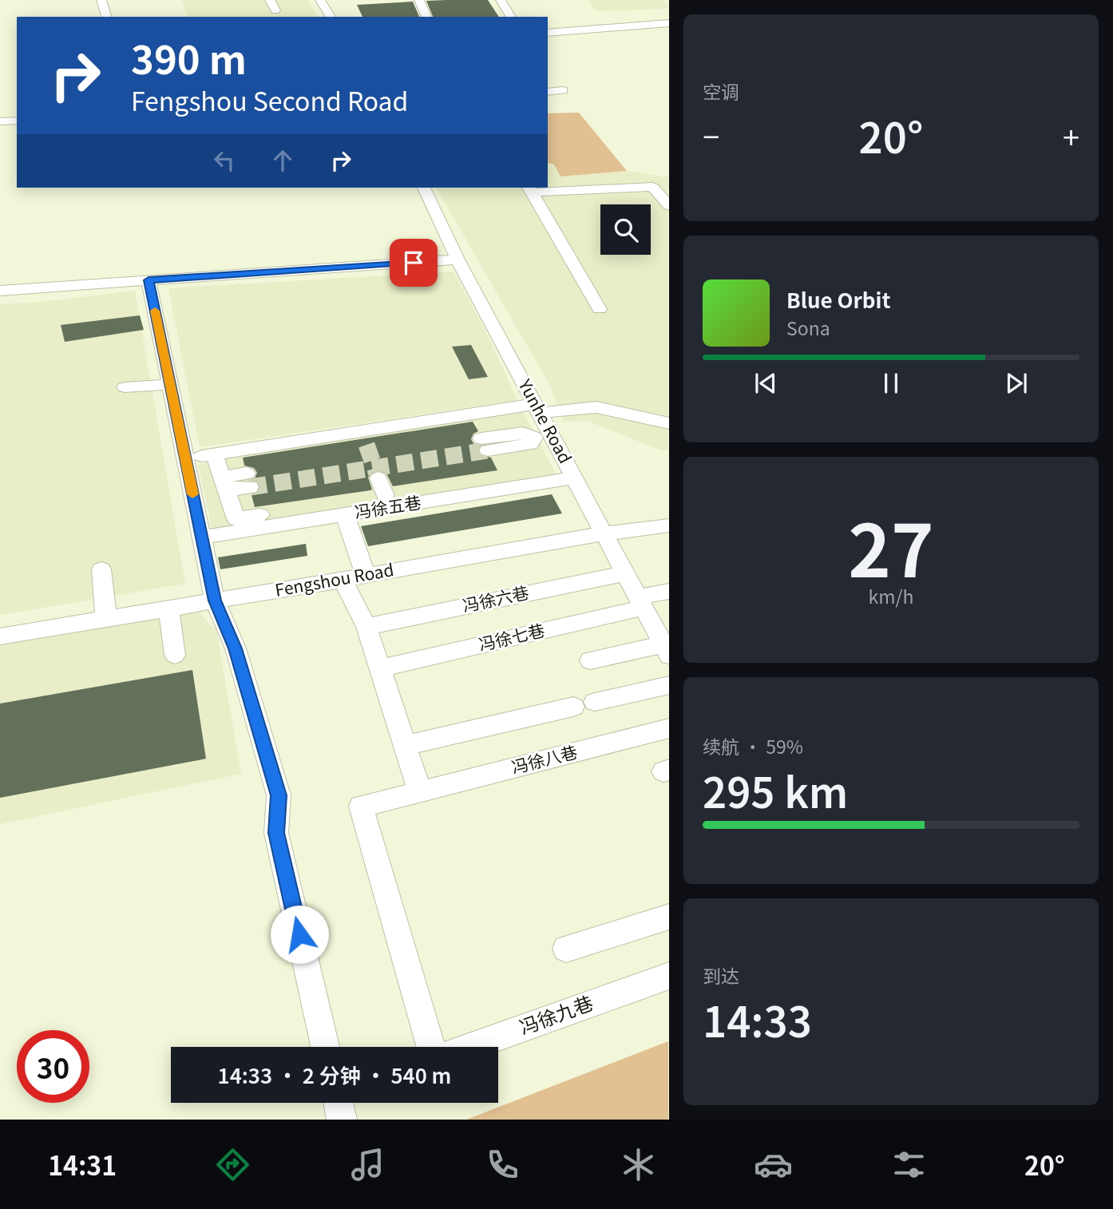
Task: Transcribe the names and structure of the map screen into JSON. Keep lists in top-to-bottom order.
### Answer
{
  "streets": {
    "street": [
      "Yunhe Road",
      "冯徐五巷",
      "Fengshou Road",
      "冯徐六巷",
      "冯徐七巷",
      "冯徐八巷",
      "冯徐九巷"
    ]
  },
  "crossings": [
    ["Yunhe Road", "冯徐五巷"],
    ["Yunhe Road", "Fengshou Road"],
    ["Yunhe Road", "冯徐六巷"],
    ["Yunhe Road", "冯徐七巷"]
  ],
  "page": {
    "tile": [
      "空调",
      ["27", "km/h"],
      ["续航 · 59%", "295 km"],
      ["到达", "14:33"]
    ],
    "turn": ["390 m", "Fengshou Second Road"],
    "heat": ["−", "20°", "+"],
    "song": ["Blue Orbit", "Sona"],
    "limit": "30",
    "trip": "14:33 · 2 分钟 · 540 m",
    "tabs": ["14:31", "20°"]
  }
}
